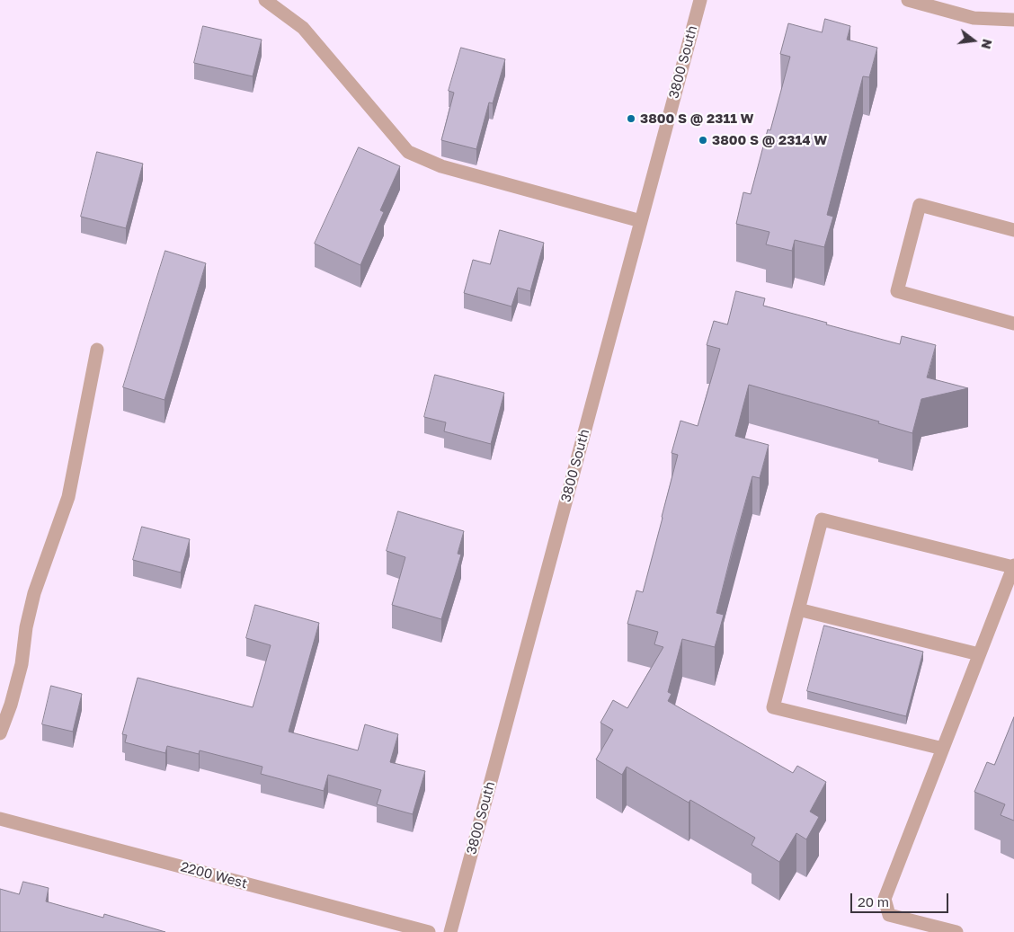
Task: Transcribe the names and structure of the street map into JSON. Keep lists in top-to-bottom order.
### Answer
{
  "streets": {
    "street": ["3800 South", "2200 West"]
  },
  "places": ["3800 S @ 2311 W", "3800 S @ 2314 W"],
  "scale_bar": "20 m",
  "north": "right"
}
